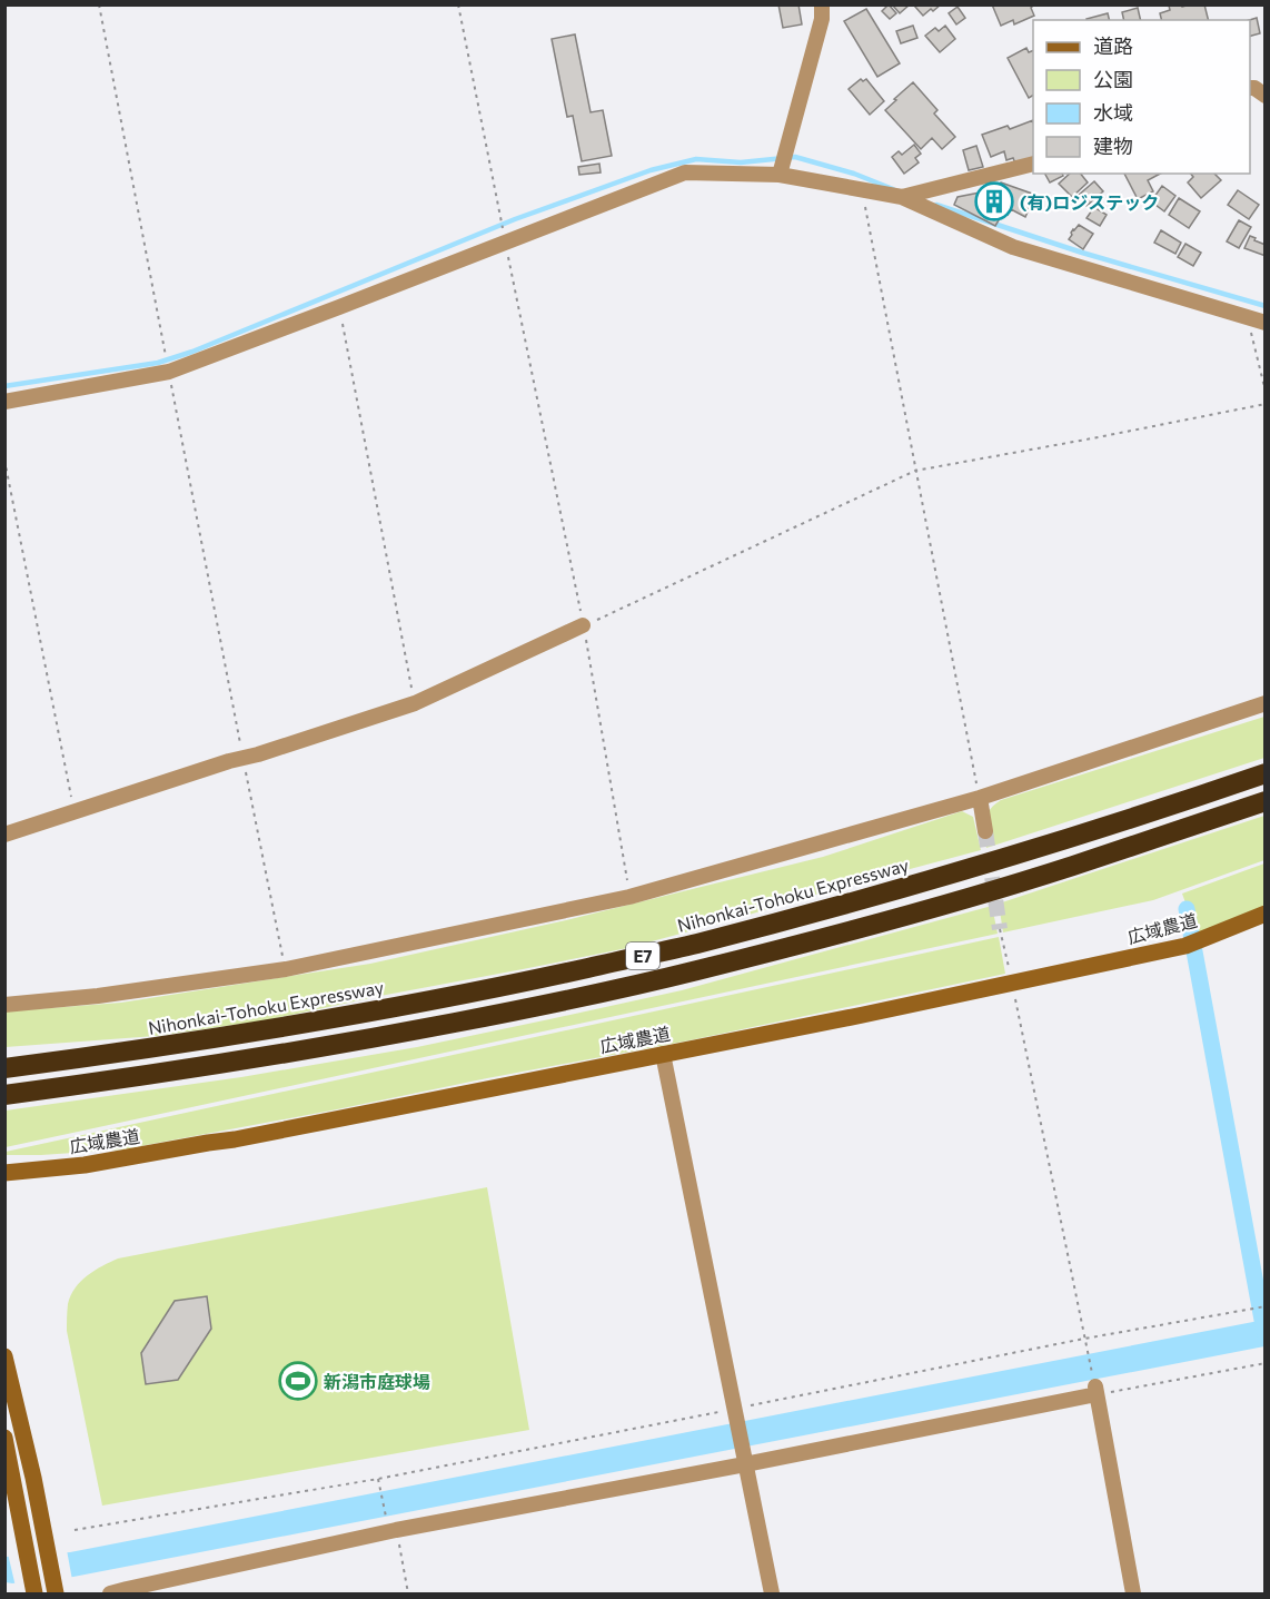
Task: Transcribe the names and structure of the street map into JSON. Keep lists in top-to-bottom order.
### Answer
{
  "streets": {
    "highway": ["Nihonkai-Tohoku Expressway", "E7"],
    "street": ["広域農道"]
  },
  "places": {
    "building": ["(有)ロジステック"],
    "sports": ["新潟市庭球場"]
  },
  "legend": [
    "道路",
    "公園",
    "水域",
    "建物"
  ]
}
